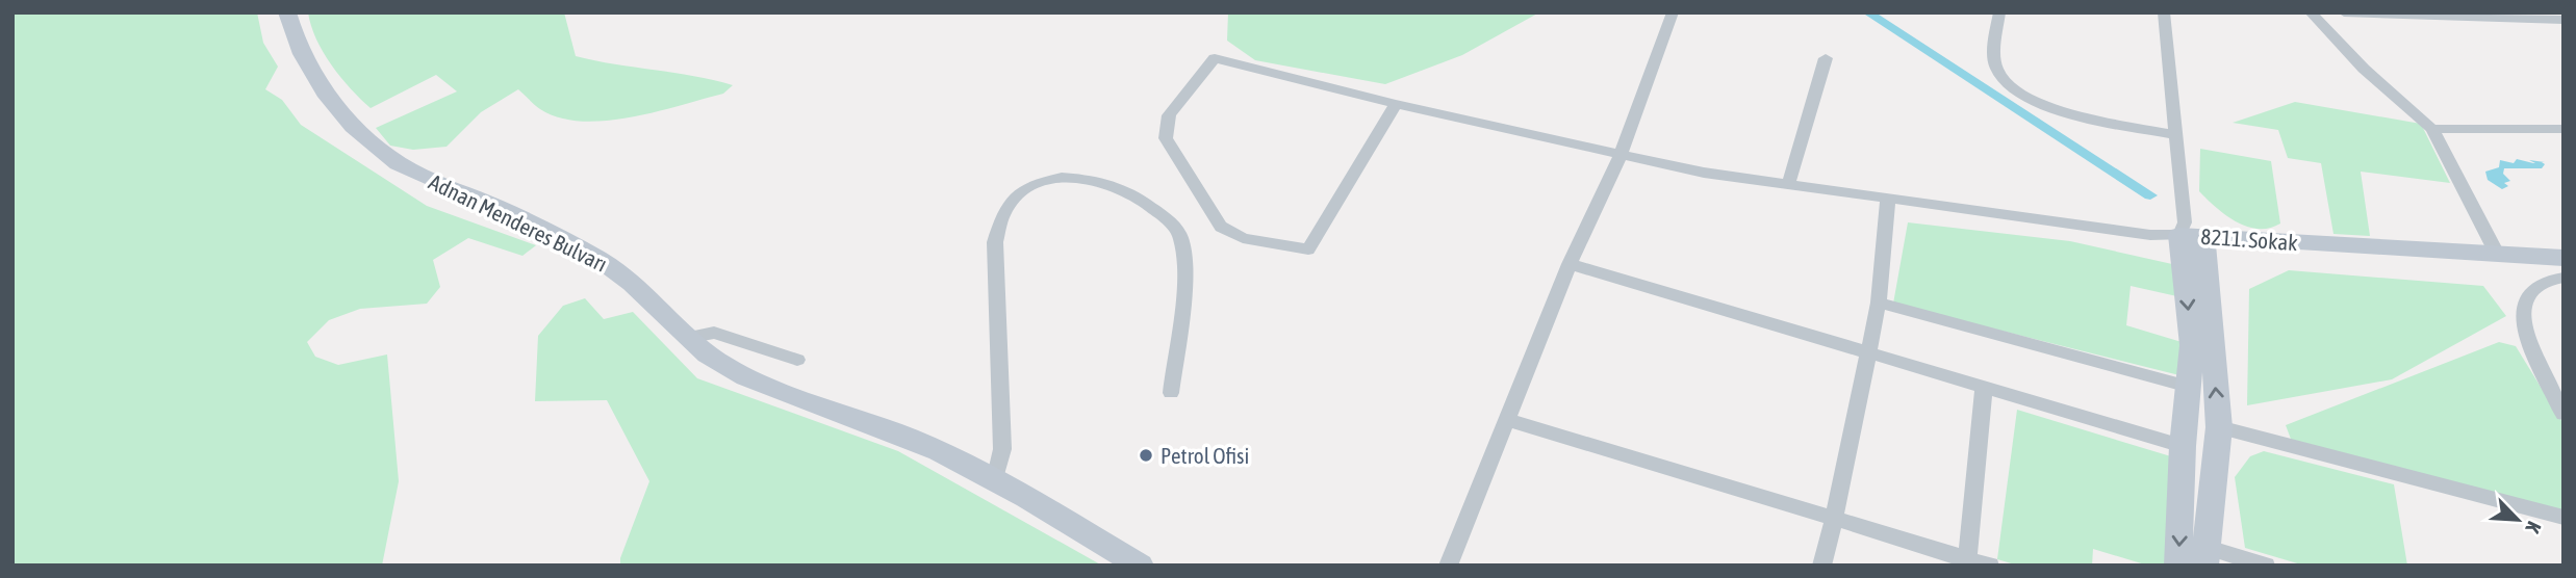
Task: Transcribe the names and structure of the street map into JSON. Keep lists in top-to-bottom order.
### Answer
{
  "streets": {
    "street": ["Adnan Menderes Bulvarı", "8211. Sokak"]
  },
  "places": ["Petrol Ofisi"],
  "north": "bottom right"
}
